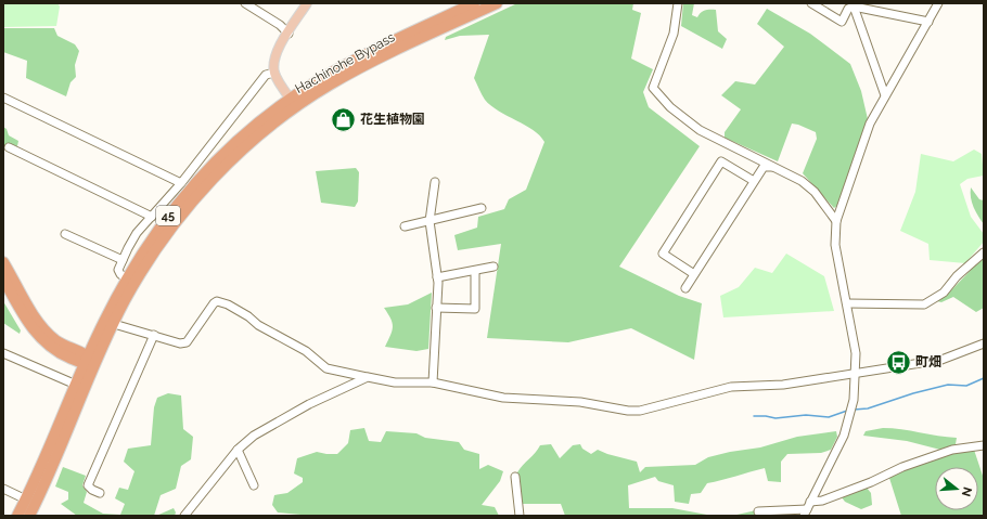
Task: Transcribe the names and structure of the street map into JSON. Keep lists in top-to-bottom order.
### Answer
{
  "streets": {
    "highway": ["Hachinohe Bypass", "45"]
  },
  "crossings": [
    ["Hachinohe Bypass", "45"]
  ],
  "places": {
    "shop": ["花生植物園"],
    "bus stop": ["町畑"]
  },
  "north": "right"
}
